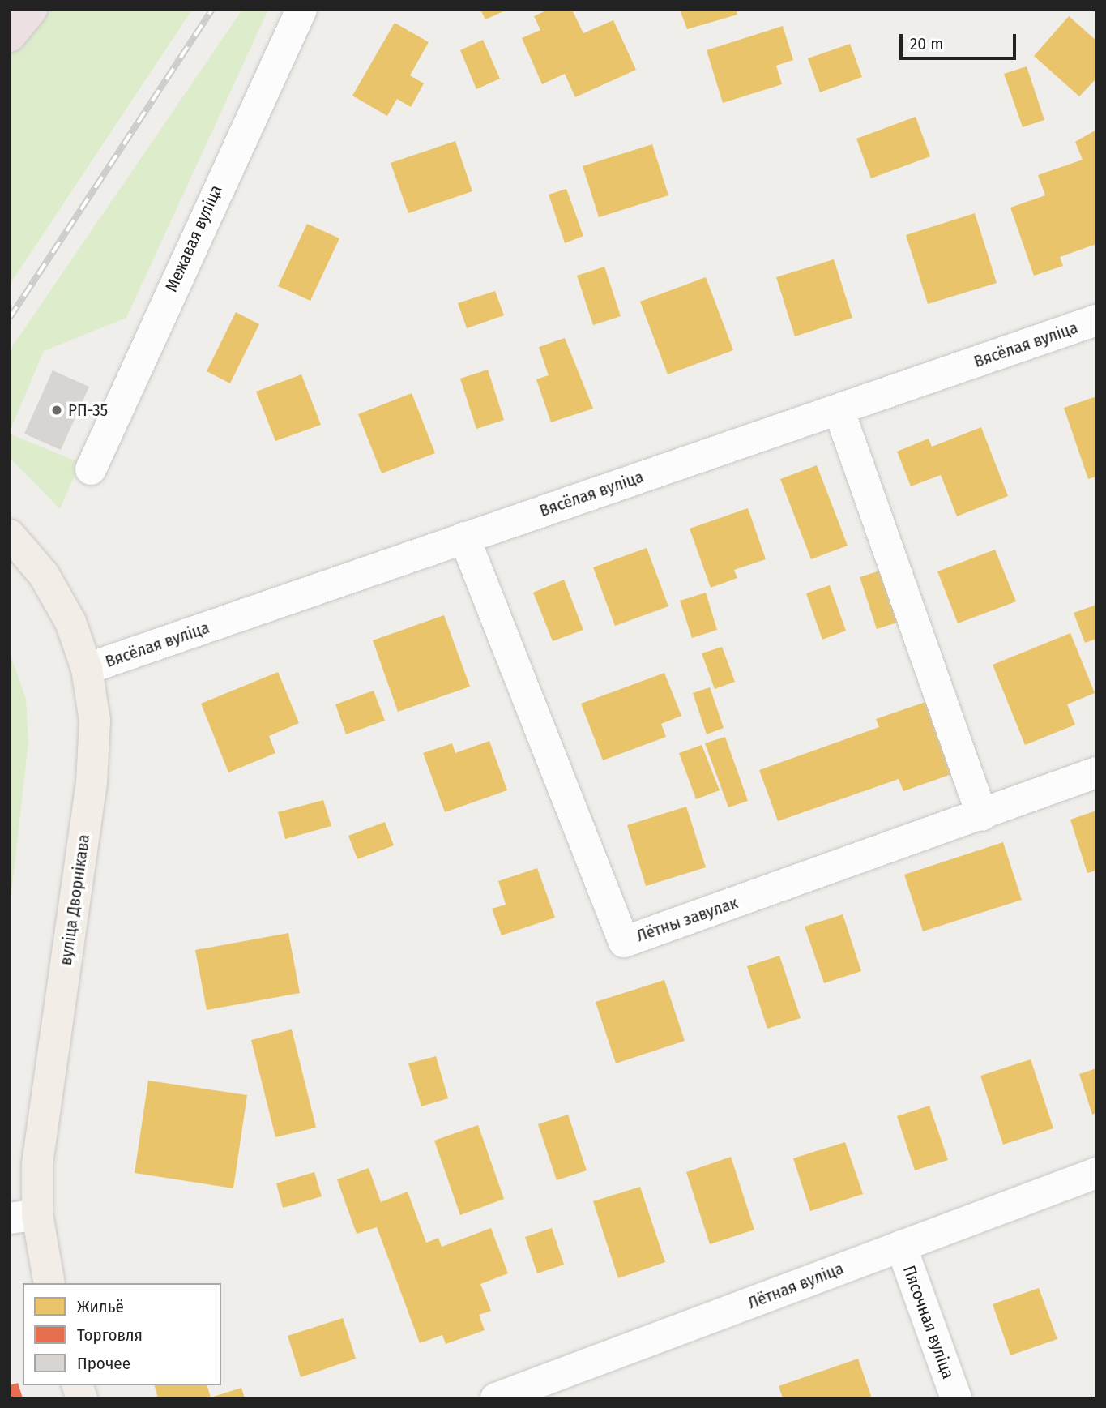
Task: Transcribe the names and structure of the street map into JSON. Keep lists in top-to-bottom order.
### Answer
{
  "streets": {
    "main road": ["вуліца Дворнікава"],
    "street": [
      "Межавая вуліца",
      "Вясёлая вуліца",
      "Лётны завулак",
      "Лётная вуліца",
      "Пясочная вуліца"
    ]
  },
  "crossings": [
    ["Вясёлая вуліца", "вуліца Дворнікава"],
    ["Вясёлая вуліца", "Лётны завулак"],
    ["Лётная вуліца", "Пясочная вуліца"]
  ],
  "places": ["РП-35"],
  "legend": ["Жильё", "Торговля", "Прочее"],
  "scale_bar": "20 m"
}
